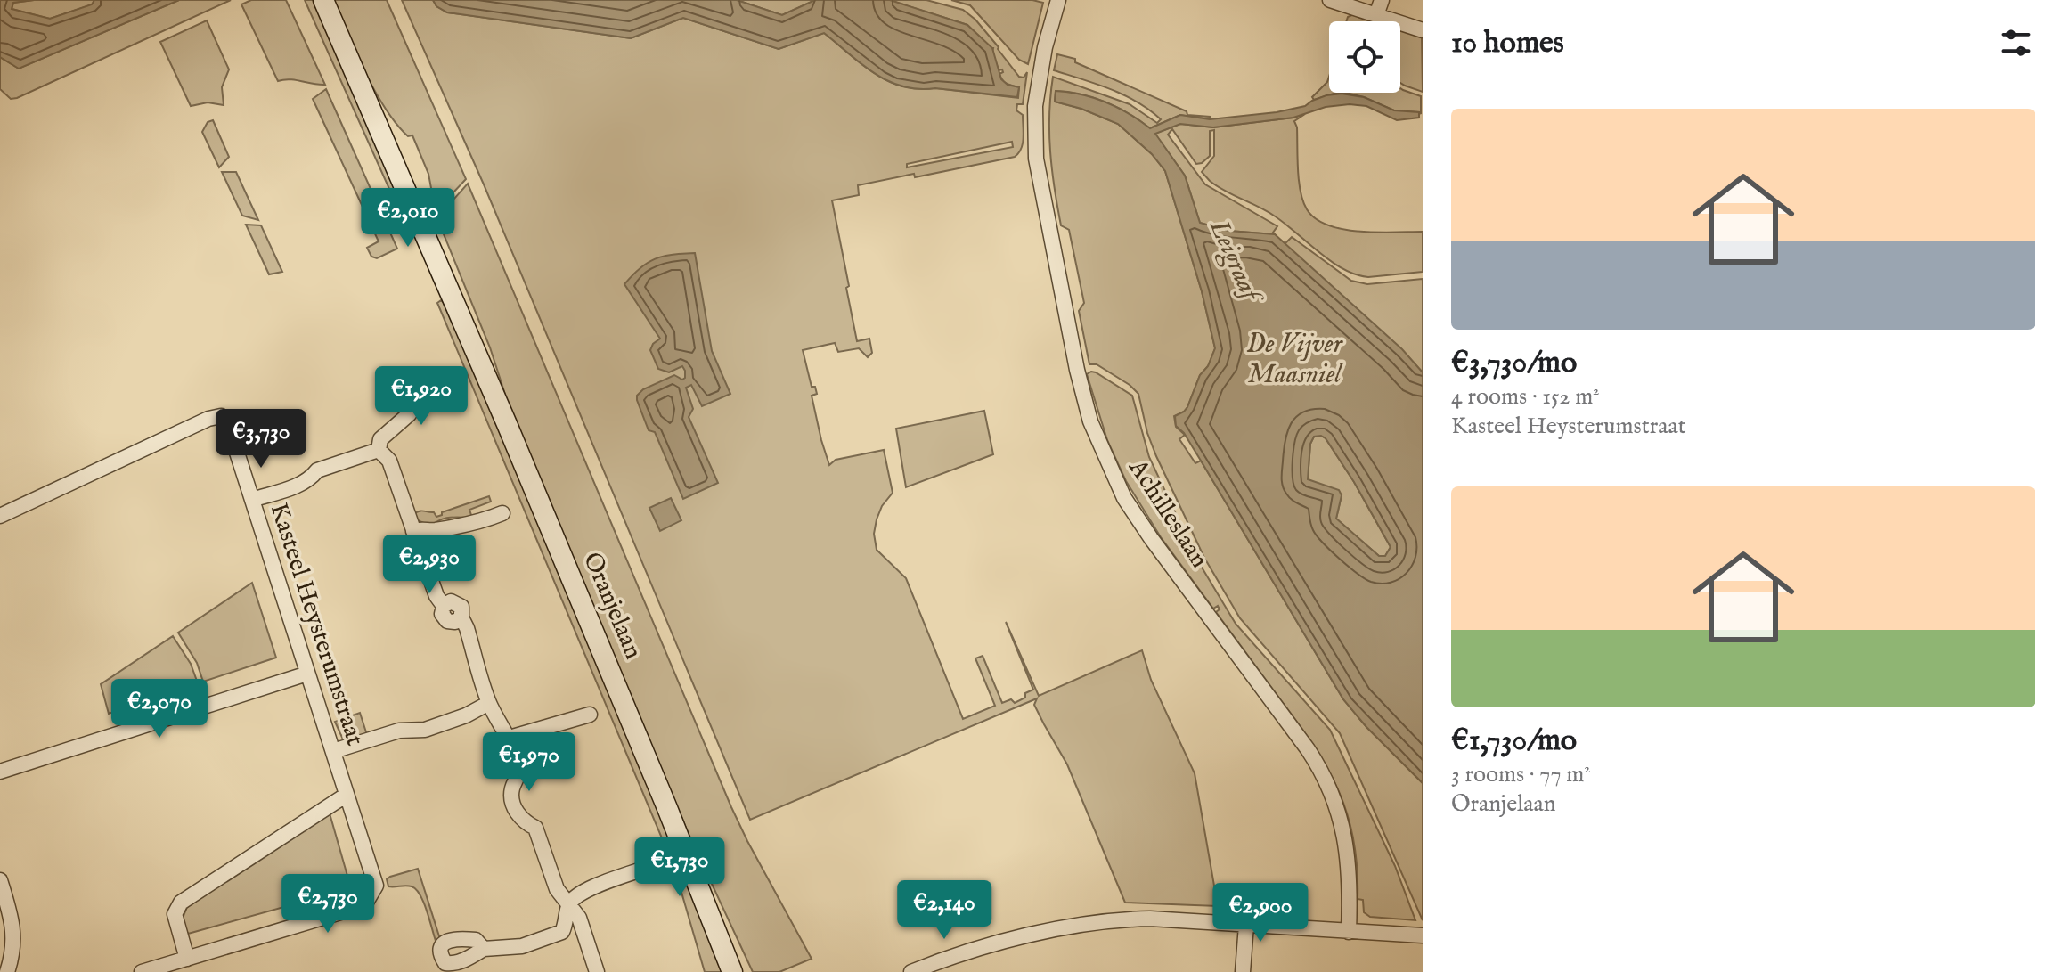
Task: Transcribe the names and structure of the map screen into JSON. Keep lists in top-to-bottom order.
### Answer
{
  "streets": {
    "street": ["Achilleslaan", "Oranjelaan", "Kasteel Heysterumstraat"]
  },
  "water": ["Leigraaf", "De Vijver Maasniel"],
  "page": {
    "heading": "10 homes",
    "list": [
      {
        "name": "€3,730/mo",
        "note": "4 rooms · 152 m² · Kasteel Heysterumstraat"
      },
      {
        "name": "€1,730/mo",
        "note": "3 rooms · 77 m² · Oranjelaan"
      }
    ],
    "price": [
      "€2,010",
      "€1,920",
      "€3,730",
      "€2,930",
      "€2,070",
      "€1,970",
      "€1,730",
      "€2,730",
      "€2,140",
      "€2,900"
    ]
  }
}
